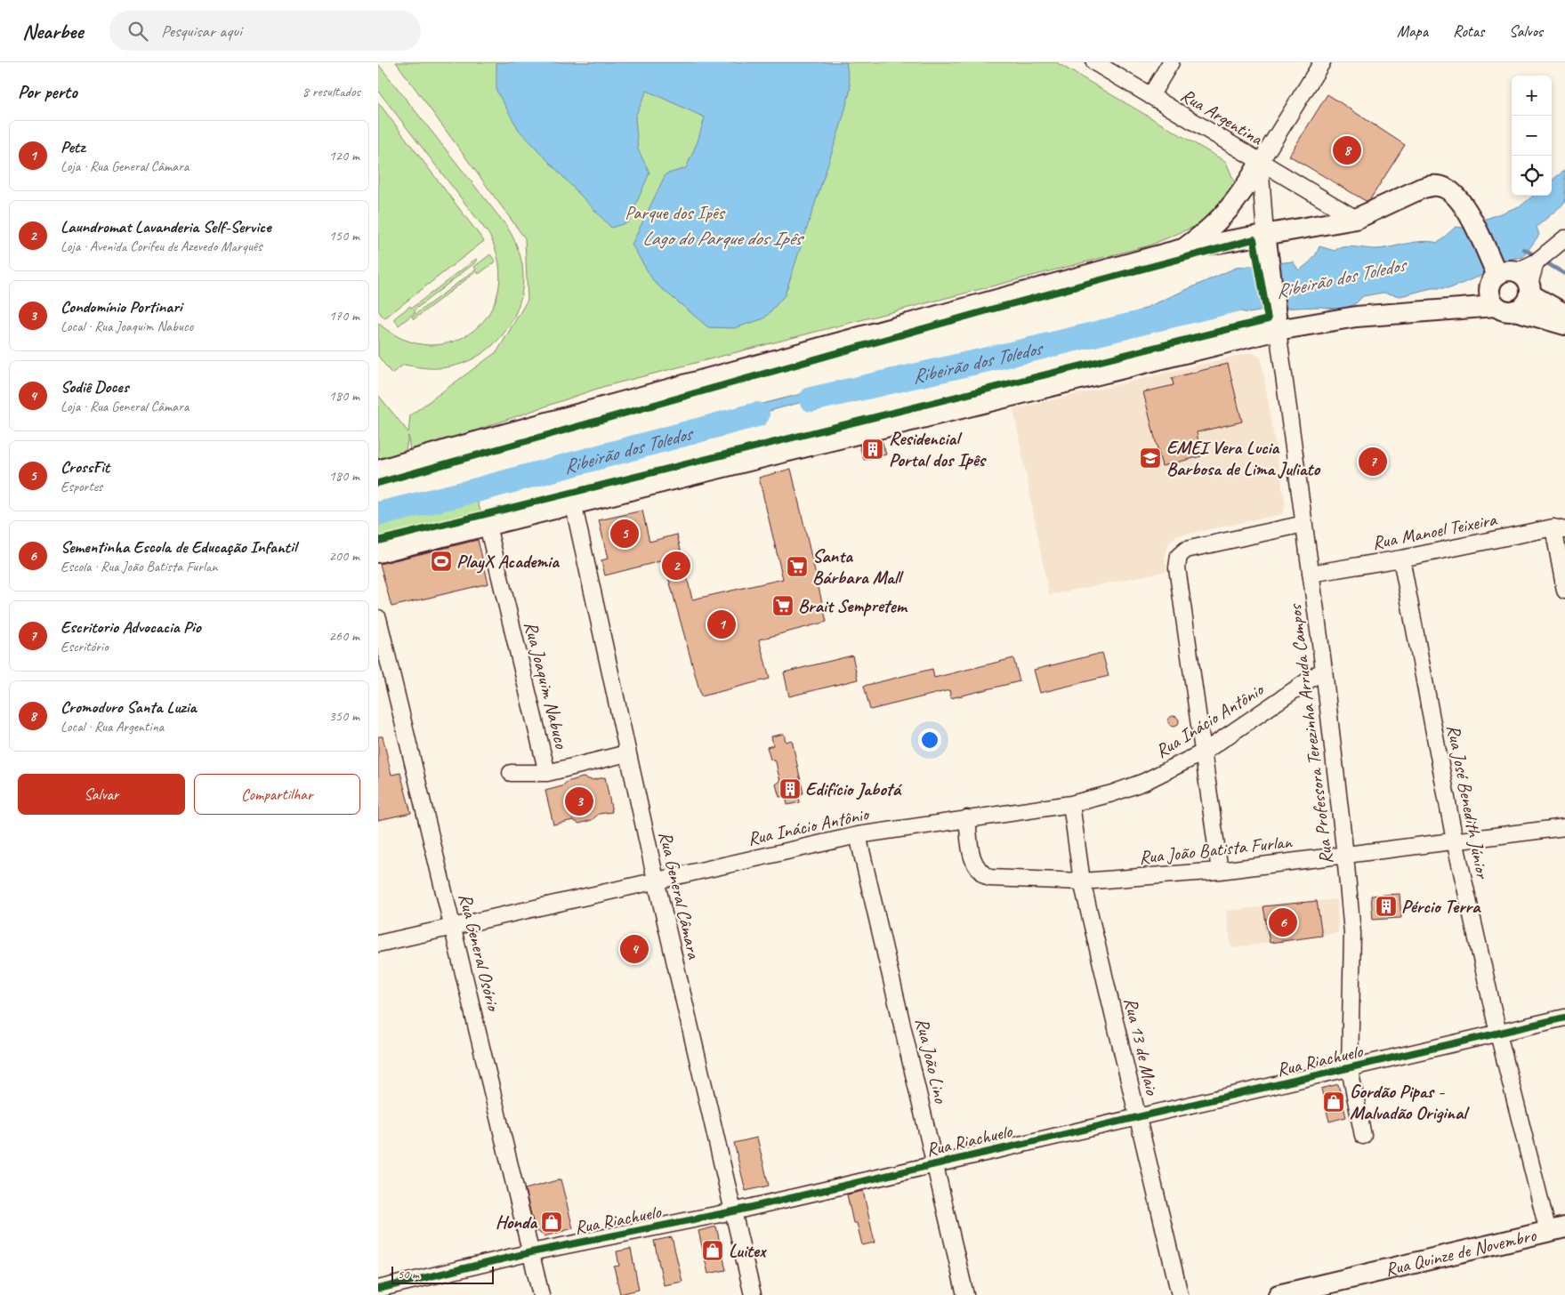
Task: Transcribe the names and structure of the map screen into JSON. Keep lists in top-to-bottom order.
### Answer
{
  "streets": {
    "main road": ["Rua Quinze de Novembro"],
    "street": [
      "Rua Argentina",
      "Rua Manoel Teixeira",
      "Rua Joaquim Nabuco",
      "Rua Inácio Antônio",
      "Rua Professora Terezinha Arruda Campos",
      "Rua José Benedith Júnior",
      "Rua João Batista Furlan",
      "Rua General Câmara",
      "Rua General Osório",
      "Rua 13 de Maio",
      "Rua João Lino",
      "Rua Riachuelo"
    ]
  },
  "crossings": [
    ["Rua Manoel Teixeira", "Rua Professora Terezinha Arruda Campos"],
    ["Rua Manoel Teixeira", "Rua José Benedith Júnior"],
    ["Rua Joaquim Nabuco", "Rua General Câmara"],
    ["Rua Inácio Antônio", "Rua Professora Terezinha Arruda Campos"],
    ["Rua Inácio Antônio", "Rua João Batista Furlan"],
    ["Rua Inácio Antônio", "Rua General Câmara"],
    ["Rua Inácio Antônio", "Rua General Osório"],
    ["Rua Inácio Antônio", "Rua 13 de Maio"],
    ["Rua Inácio Antônio", "Rua João Lino"],
    ["Rua Professora Terezinha Arruda Campos", "Rua João Batista Furlan"],
    ["Rua Professora Terezinha Arruda Campos", "Rua Riachuelo"],
    ["Rua José Benedith Júnior", "Rua João Batista Furlan"],
    ["Rua José Benedith Júnior", "Rua Riachuelo"],
    ["Rua José Benedith Júnior", "Rua Quinze de Novembro"],
    ["Rua João Batista Furlan", "Rua 13 de Maio"],
    ["Rua General Câmara", "Rua Riachuelo"],
    ["Rua General Osório", "Rua Riachuelo"],
    ["Rua 13 de Maio", "Rua Riachuelo"],
    ["Rua João Lino", "Rua Riachuelo"]
  ],
  "water": ["Lago do Parque dos Ipês", "Ribeirão dos Toledos"],
  "parks": ["Parque dos Ipês"],
  "places": {
    "building": ["Residencial Portal dos Ipês", "Edifício Jabotá", "Pércio Terra"],
    "school or university": ["EMEI Vera Lucia Barbosa de Lima Juliato"],
    "sports": ["PlayX Academia"],
    "supermarket": ["Santa Bárbara Mall", "Brait Sempretem"],
    "shop": ["Gordão Pipas - Malvadão Original", "Honda", "Luitex"]
  },
  "scale_bar": "50 m",
  "page": {
    "header": "Nearbee",
    "search": "Pesquisar aqui",
    "nav": ["Mapa", "Rotas", "Salvos"],
    "heading": ["Por perto", "8 resultados"],
    "map_buttons": ["+", "−"],
    "list": [
      {
        "mark": "1",
        "name": "Petz",
        "note": "Loja · Rua General Câmara",
        "value": "120 m"
      },
      {
        "mark": "2",
        "name": "Laundromat Lavanderia Self-Service",
        "note": "Loja · Avenida Corifeu de Azevedo Marquês",
        "value": "150 m"
      },
      {
        "mark": "3",
        "name": "Condomínio Portinari",
        "note": "Local · Rua Joaquim Nabuco",
        "value": "170 m"
      },
      {
        "mark": "4",
        "name": "Sodiê Doces",
        "note": "Loja · Rua General Câmara",
        "value": "180 m"
      },
      {
        "mark": "5",
        "name": "CrossFit",
        "note": "Esportes",
        "value": "180 m"
      },
      {
        "mark": "6",
        "name": "Sementinha Escola de Educação Infantil",
        "note": "Escola · Rua João Batista Furlan",
        "value": "200 m"
      },
      {
        "mark": "7",
        "name": "Escritorio Advocacia Pio",
        "note": "Escritório",
        "value": "260 m"
      },
      {
        "mark": "8",
        "name": "Cromoduro Santa Luzia",
        "note": "Local · Rua Argentina",
        "value": "350 m"
      }
    ],
    "pins": [
      "8",
      "7",
      "5",
      "2",
      "1",
      "3",
      "6",
      "4"
    ],
    "buttons": ["Salvar", "Compartilhar"],
    "scale": "50 m"
  }
}
